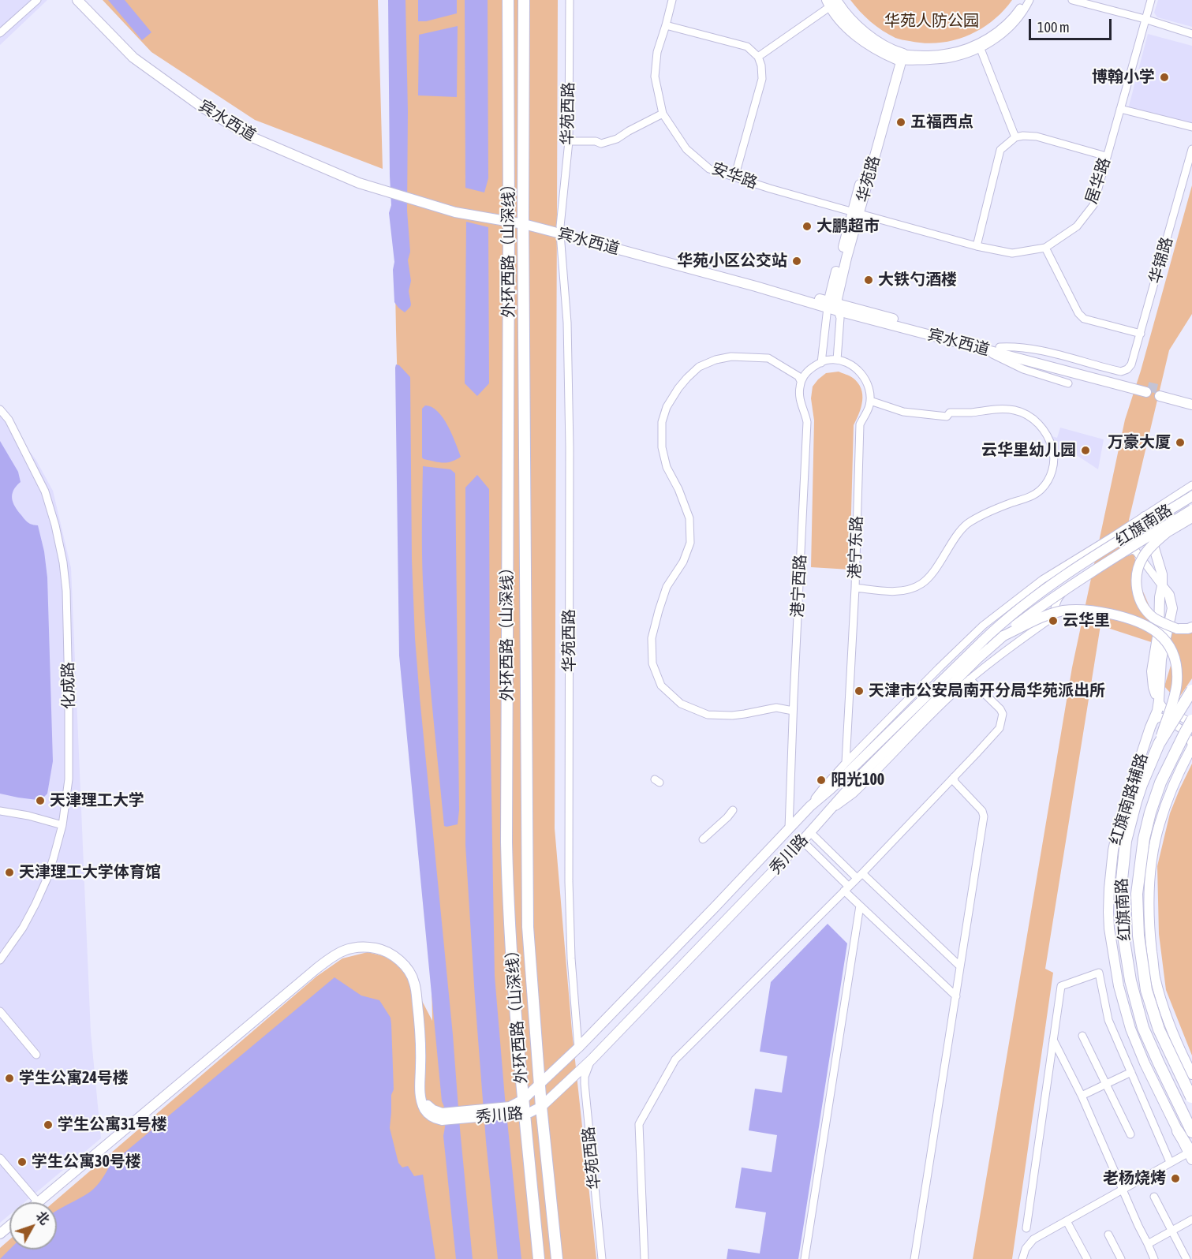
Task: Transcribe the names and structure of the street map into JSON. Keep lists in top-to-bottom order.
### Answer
{
  "streets": {
    "highway": ["外环西路（山深线）", "红旗南路"],
    "main road": [
      "宾水西道",
      "华苑路",
      "红旗南路辅路",
      "秀川路"
    ],
    "street": [
      "华苑西路",
      "安华路",
      "居华路",
      "华锦路",
      "港宁东路",
      "港宁西路",
      "化成路"
    ]
  },
  "crossings": [
    ["华苑西路", "宾水西道"],
    ["华苑西路", "秀川路"],
    ["宾水西道", "华苑路"],
    ["宾水西道", "外环西路（山深线）"],
    ["宾水西道", "华锦路"],
    ["安华路", "华苑路"],
    ["安华路", "居华路"],
    ["华苑路", "居华路"],
    ["外环西路（山深线）", "秀川路"],
    ["红旗南路", "秀川路"],
    ["港宁西路", "秀川路"]
  ],
  "parks": ["华苑人防公园"],
  "places": [
    "博翰小学",
    "五福西点",
    "大鹏超市",
    "华苑小区公交站",
    "大铁勺酒楼",
    "万豪大厦",
    "云华里幼儿园",
    "云华里",
    "天津市公安局南开分局华苑派出所",
    "阳光100",
    "天津理工大学",
    "天津理工大学体育馆",
    "学生公寓24号楼",
    "学生公寓31号楼",
    "学生公寓30号楼",
    "老杨烧烤"
  ],
  "scale_bar": "100 m",
  "north": "top right"
}
